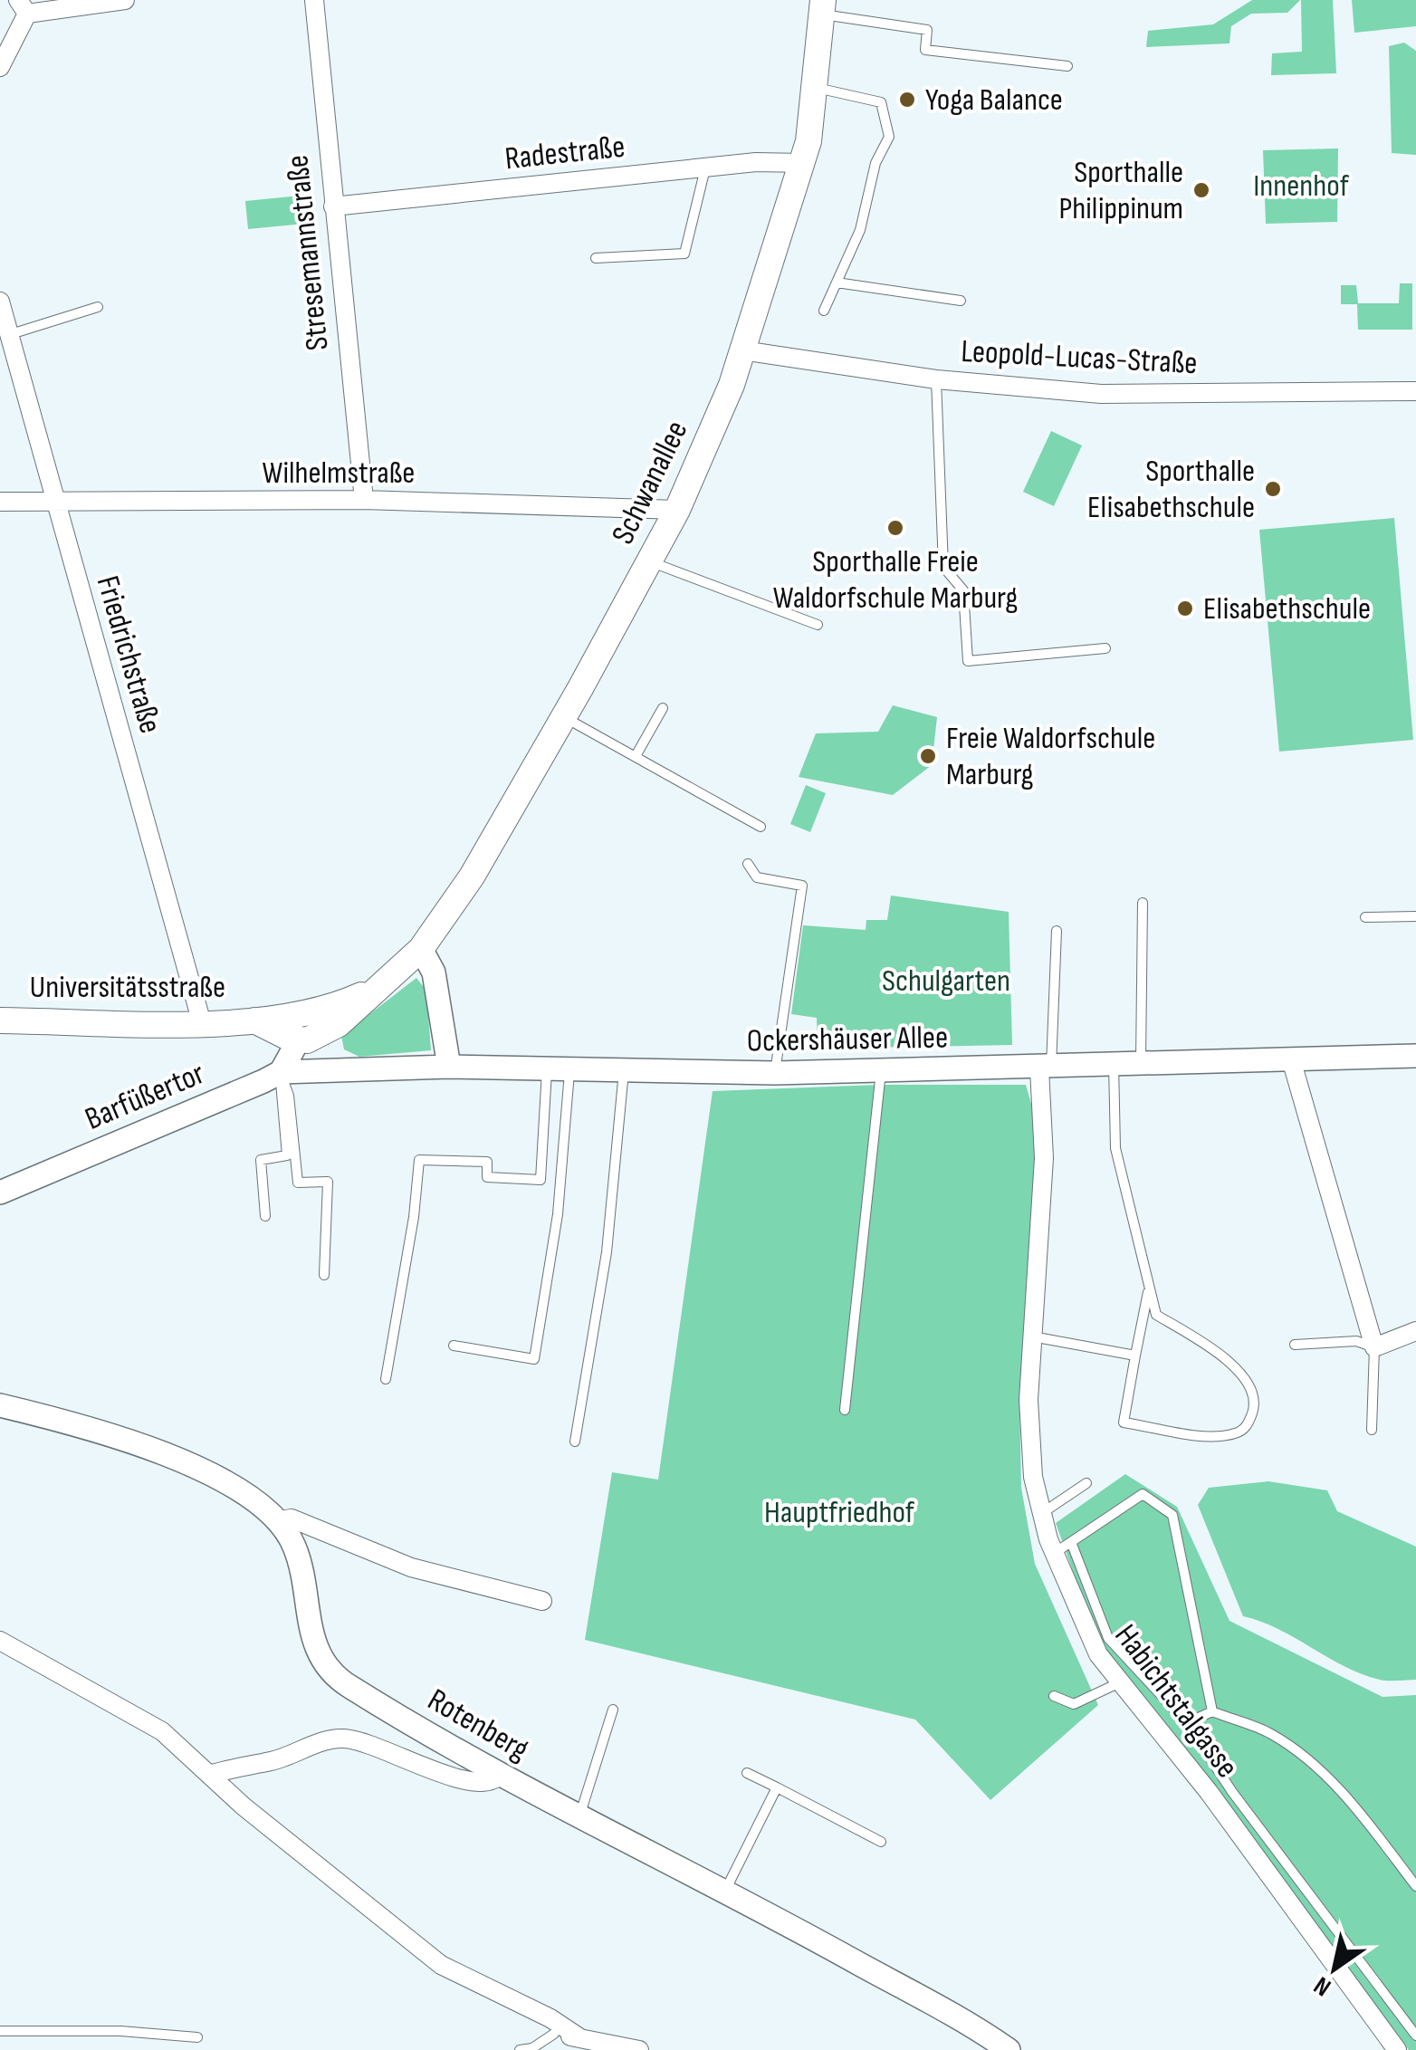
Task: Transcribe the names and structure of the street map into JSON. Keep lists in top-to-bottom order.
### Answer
{
  "streets": {
    "main road": ["Schwanallee", "Universitätsstraße"],
    "street": [
      "Radestraße",
      "Stresemannstraße",
      "Leopold-Lucas-Straße",
      "Wilhelmstraße",
      "Friedrichstraße",
      "Ockershäuser Allee",
      "Barfüßertor",
      "Habichtstalgasse",
      "Rotenberg"
    ]
  },
  "crossings": [
    ["Radestraße", "Stresemannstraße"],
    ["Radestraße", "Schwanallee"],
    ["Stresemannstraße", "Wilhelmstraße"],
    ["Leopold-Lucas-Straße", "Schwanallee"],
    ["Wilhelmstraße", "Schwanallee"],
    ["Wilhelmstraße", "Friedrichstraße"],
    ["Schwanallee", "Universitätsstraße"],
    ["Friedrichstraße", "Universitätsstraße"],
    ["Ockershäuser Allee", "Barfüßertor"],
    ["Ockershäuser Allee", "Habichtstalgasse"]
  ],
  "parks": ["Innenhof", "Schulgarten", "Hauptfriedhof"],
  "places": [
    "Yoga Balance",
    "Sporthalle Philippinum",
    "Sporthalle Elisabethschule",
    "Sporthalle Freie Waldorfschule Marburg",
    "Elisabethschule",
    "Freie Waldorfschule Marburg"
  ],
  "north": "bottom left"
}
